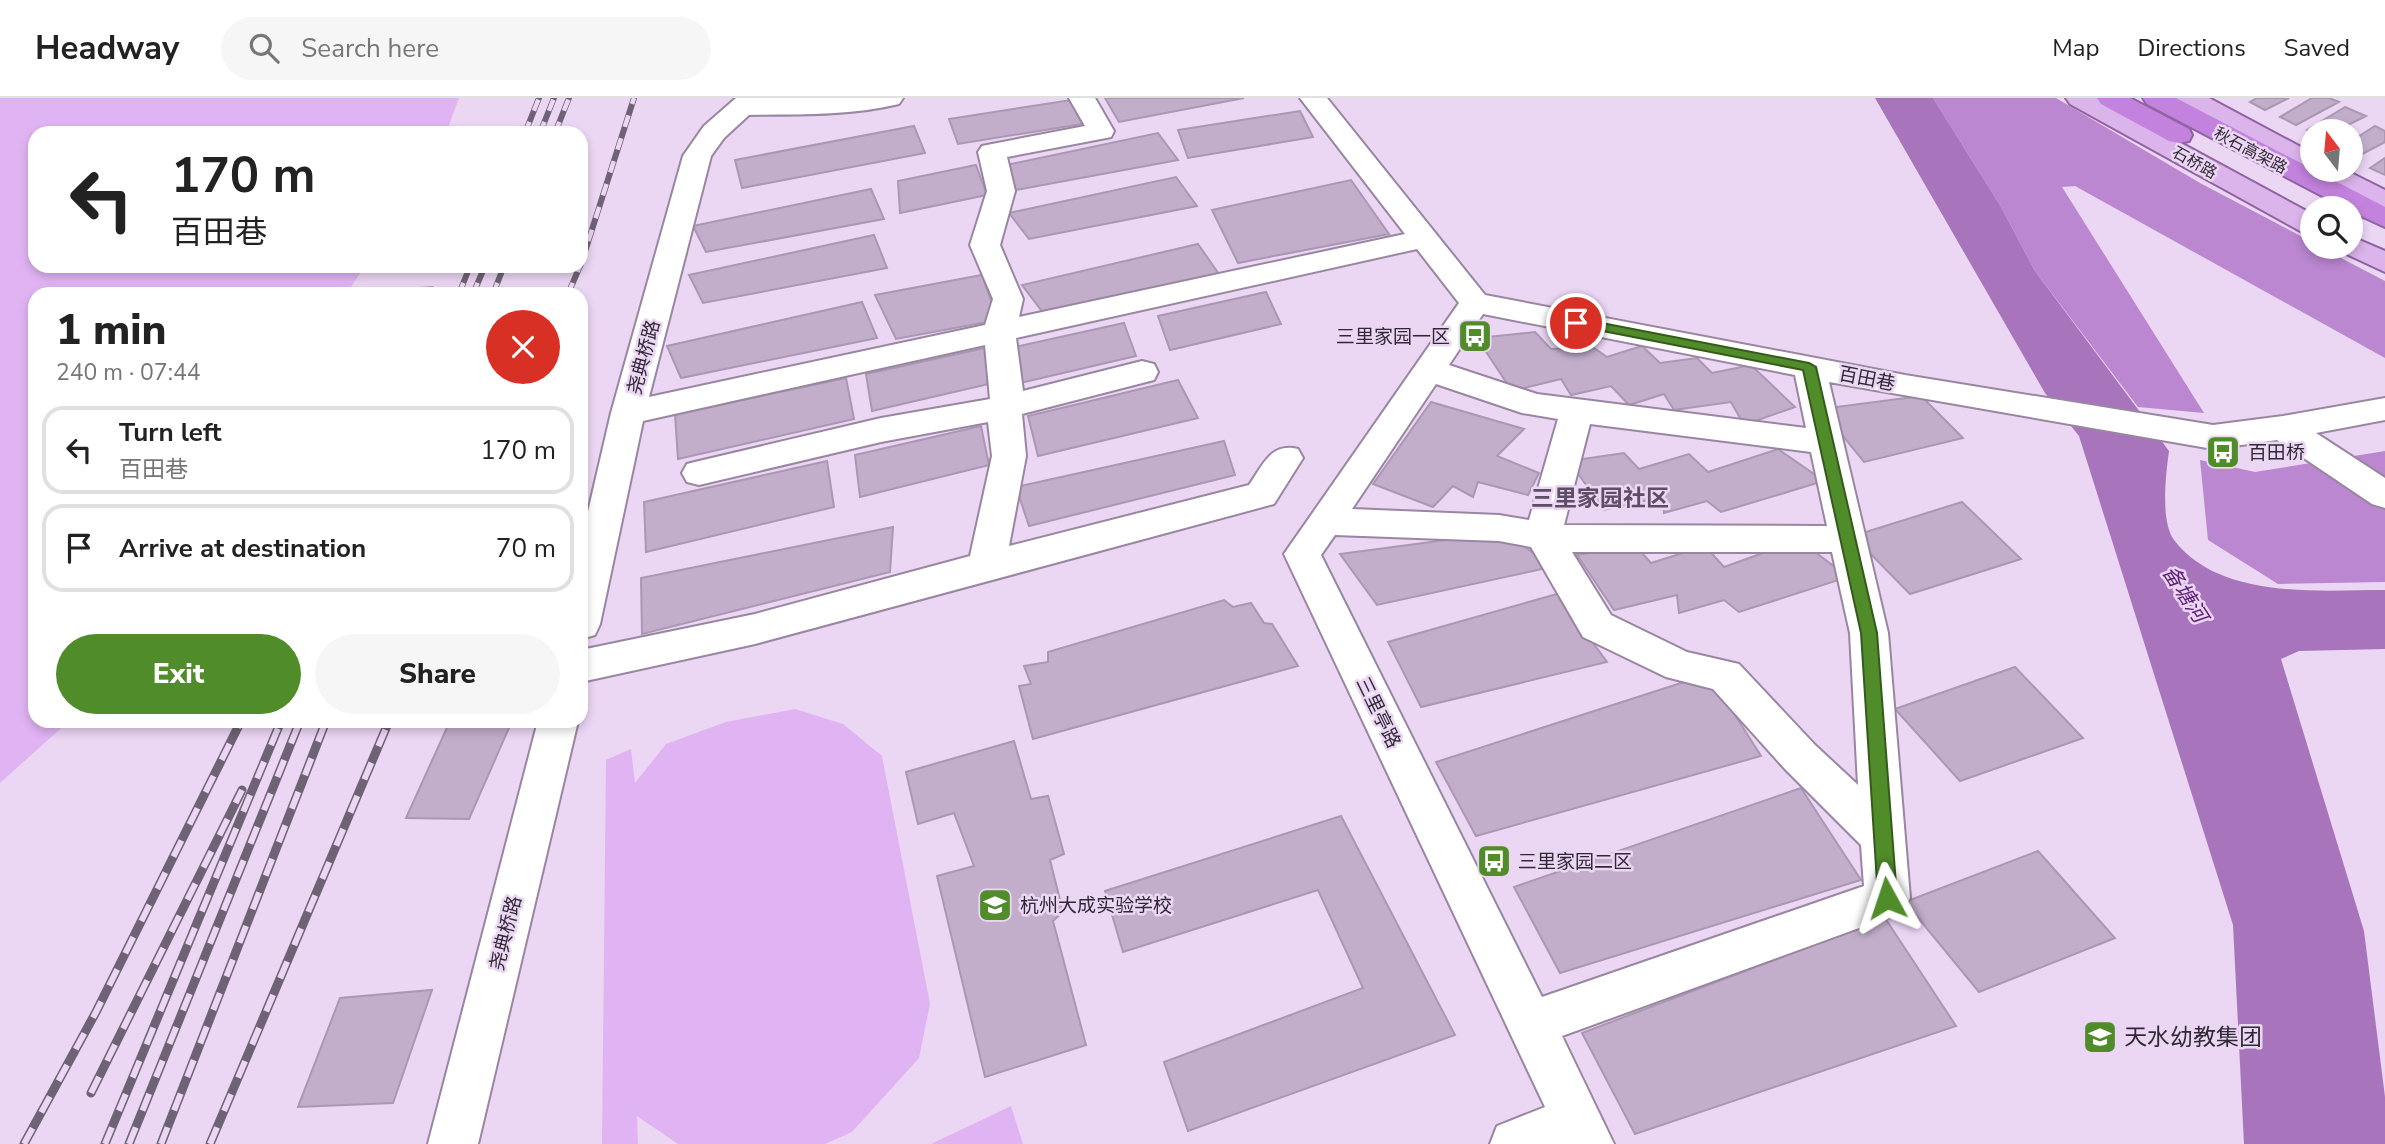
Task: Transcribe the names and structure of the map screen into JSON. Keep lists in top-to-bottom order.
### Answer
{
  "streets": {
    "highway": ["秋石高架路"],
    "main road": ["石桥路"],
    "street": ["尧典桥路", "百田巷", "三里亭路"]
  },
  "crossings": [
    ["百田巷", "三里亭路"]
  ],
  "districts": ["三里家园社区"],
  "water": ["备塘河"],
  "places": {
    "bus stop": ["三里家园一区", "百田桥", "三里家园二区"],
    "school or university": ["杭州大成实验学校", "天水幼教集团"]
  },
  "north": "top",
  "page": {
    "header": "Headway",
    "search": "Search here",
    "nav": ["Map", "Directions", "Saved"],
    "turn": ["170 m", "百田巷"],
    "heading": ["1 min", "240 m · 07:44"],
    "list": [
      {
        "name": "Turn left",
        "note": "百田巷",
        "value": "170 m"
      },
      {
        "name": "Arrive at destination",
        "value": "70 m"
      }
    ],
    "buttons": ["Exit", "Share"]
  }
}
